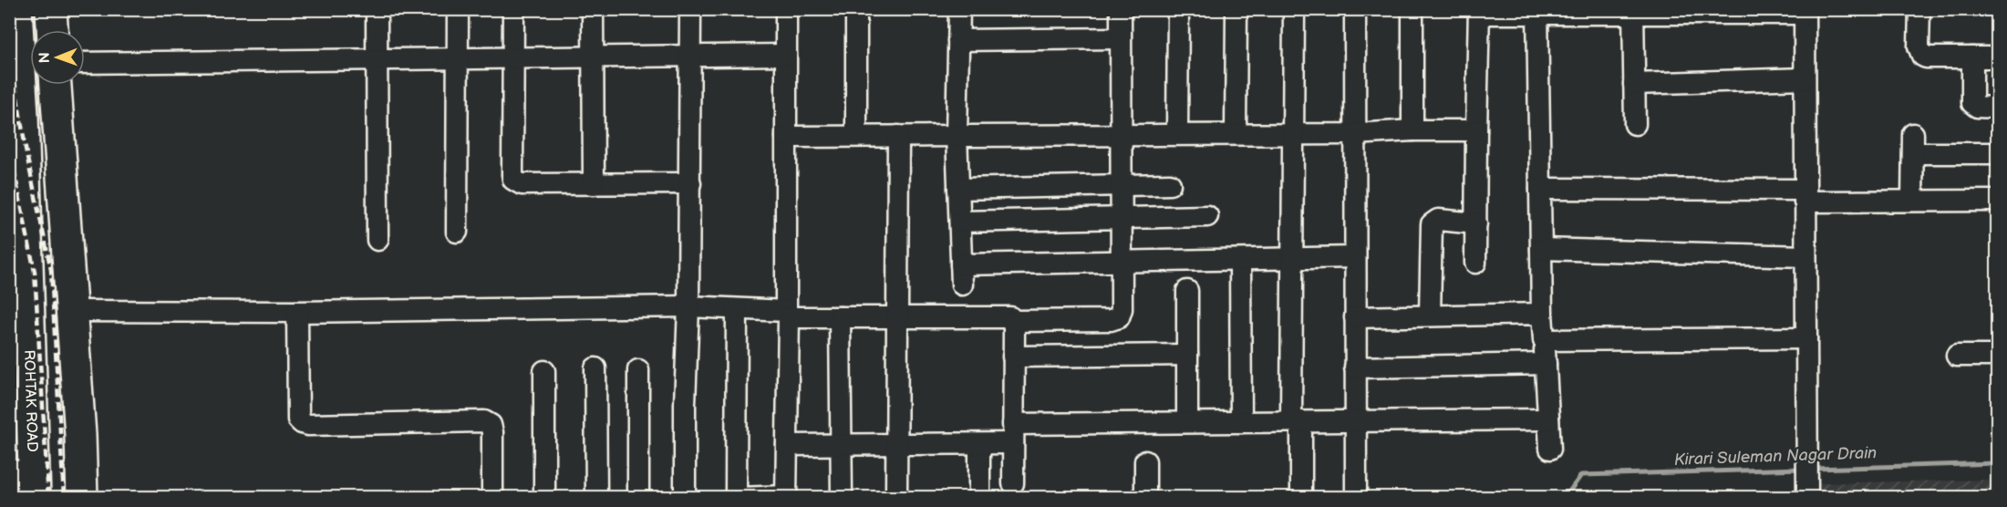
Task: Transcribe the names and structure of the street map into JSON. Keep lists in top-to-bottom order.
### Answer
{
  "streets": {
    "highway": ["ROHTAK ROAD"]
  },
  "water": ["Kirari Suleman Nagar Drain"],
  "north": "left"
}
